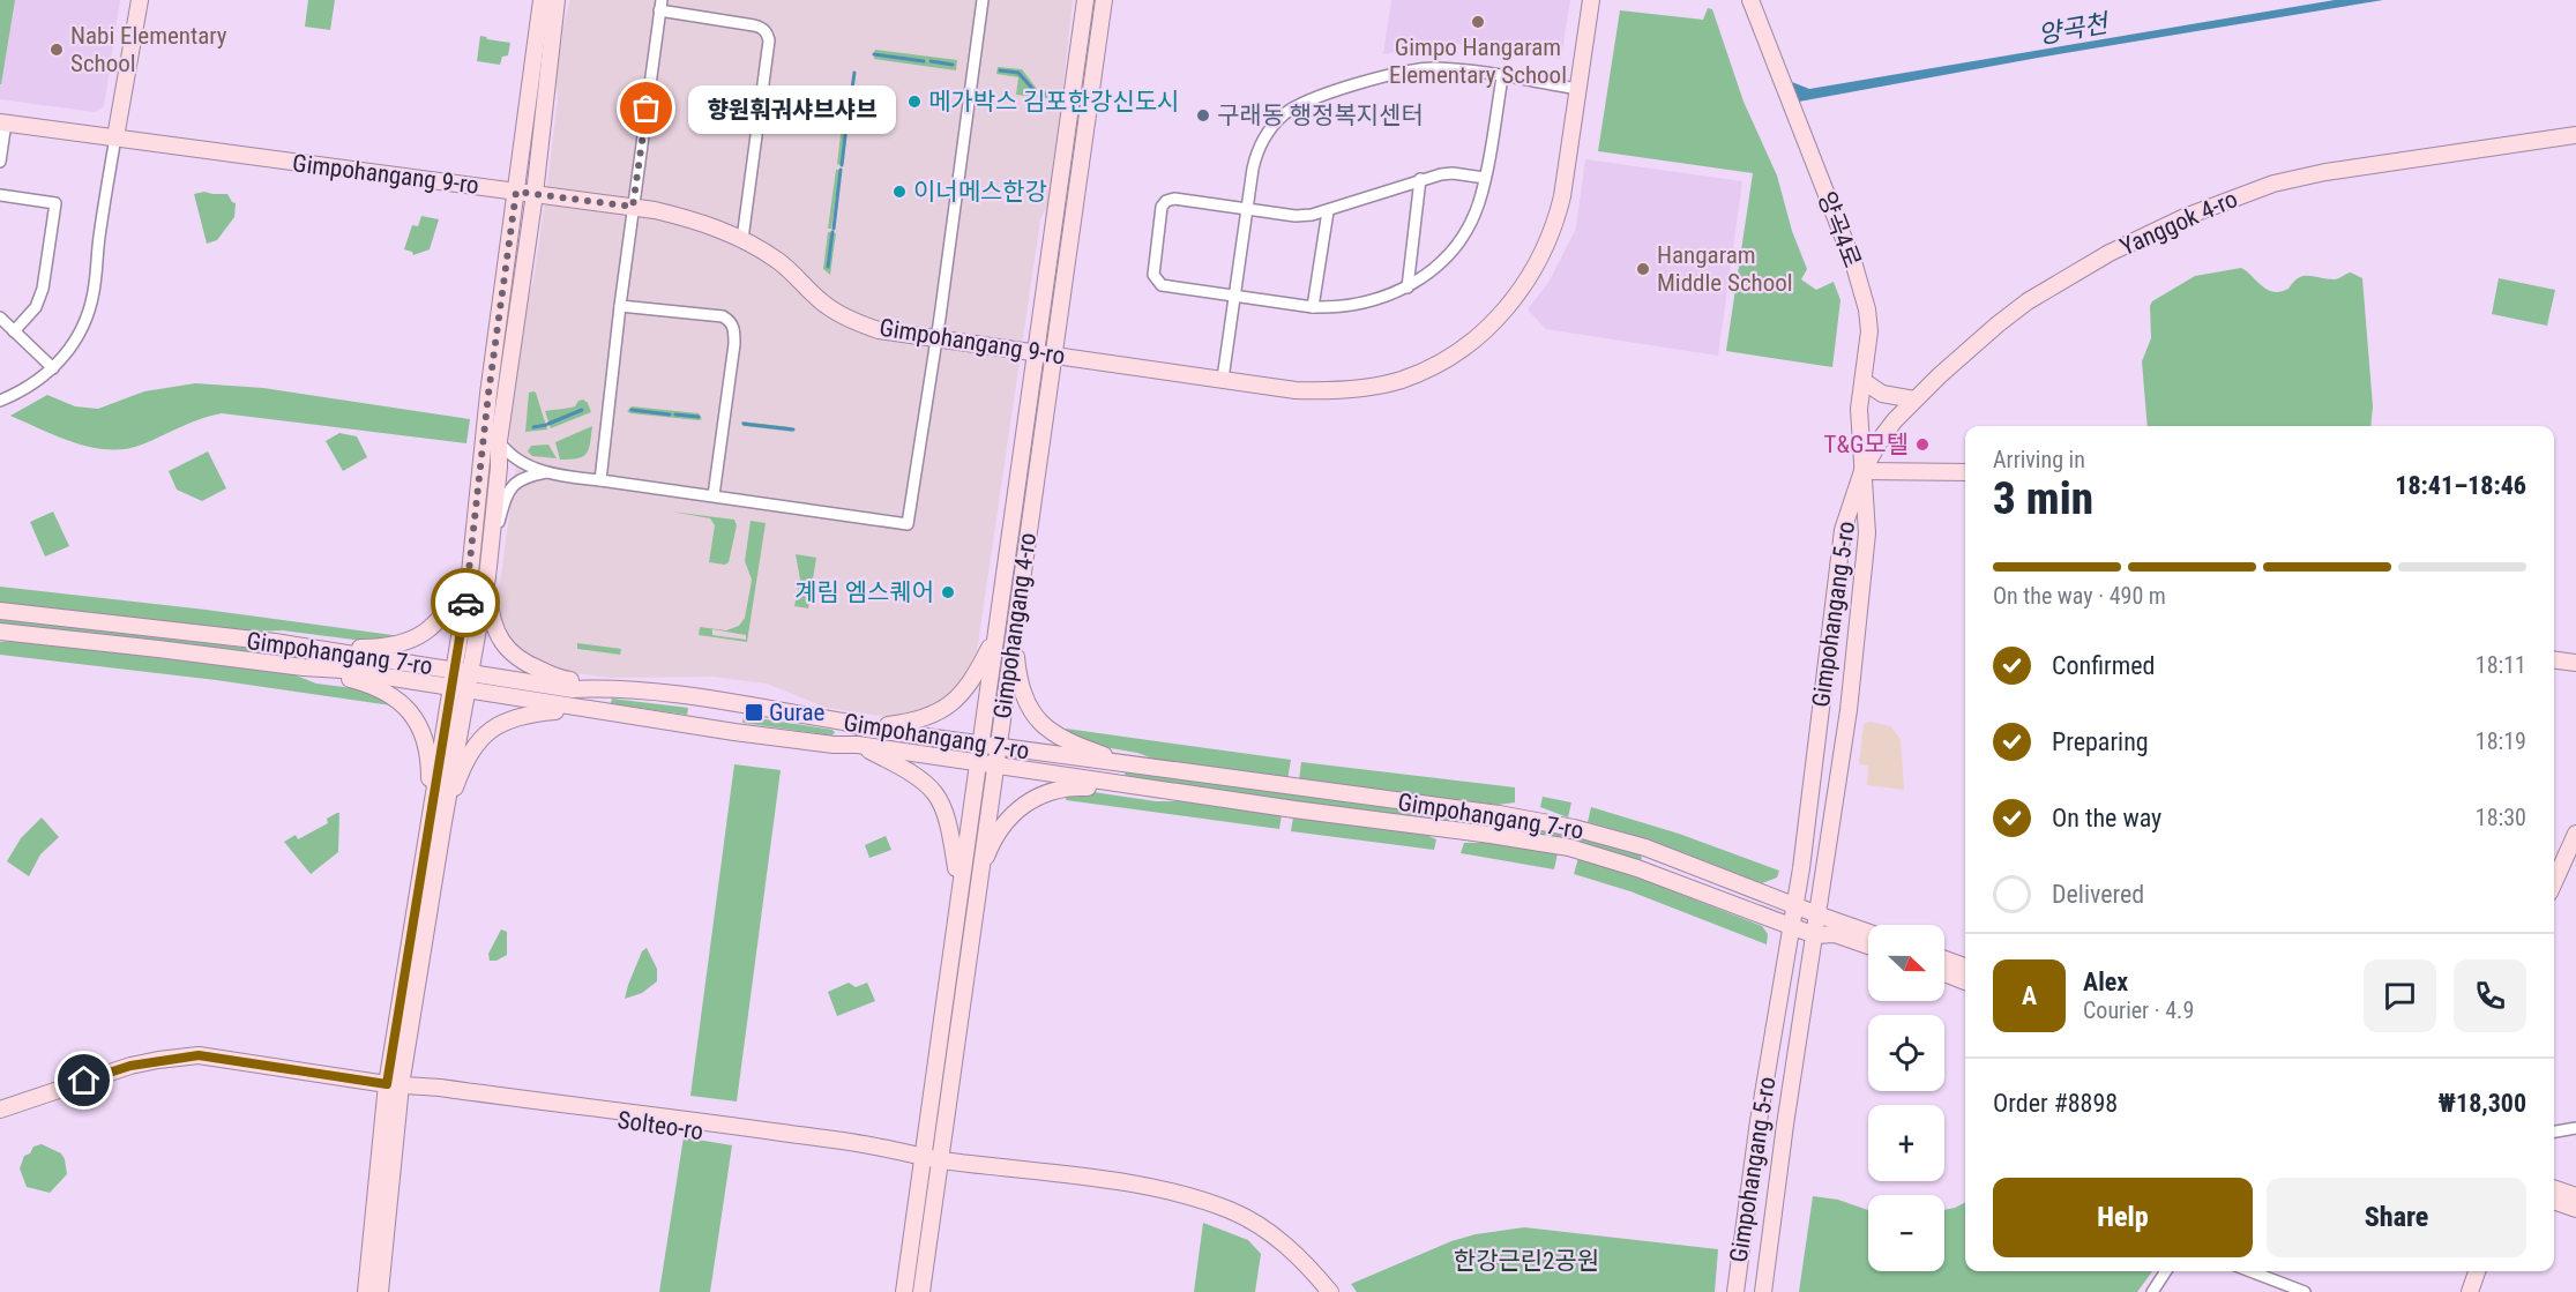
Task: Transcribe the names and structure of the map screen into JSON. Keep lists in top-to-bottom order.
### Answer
{
  "streets": {
    "street": [
      "Gimpohangang 9-ro",
      "Yanggok 4-ro",
      "양곡4로",
      "Gimpohangang 5-ro",
      "Gimpohangang 4-ro",
      "Gimpohangang 7-ro",
      "Solteo-ro"
    ]
  },
  "crossings": [
    ["Gimpohangang 9-ro", "Gimpohangang 4-ro"],
    ["Yanggok 4-ro", "양곡4로"],
    ["Yanggok 4-ro", "Gimpohangang 5-ro"],
    ["양곡4로", "Gimpohangang 5-ro"],
    ["Gimpohangang 5-ro", "Gimpohangang 7-ro"],
    ["Gimpohangang 4-ro", "Gimpohangang 7-ro"],
    ["Gimpohangang 4-ro", "Solteo-ro"]
  ],
  "water": ["양곡천"],
  "parks": ["한강근린2공원"],
  "places": {
    "other": [
      "Gimpo Hangaram Elementary School",
      "Nabi Elementary School",
      "메가박스 김포한강신도시",
      "향원훠궈샤브샤브",
      "구래동 행정복지센터",
      "이너메스한강",
      "Hangaram Middle School",
      "T&G모텔",
      "계림 엠스퀘어"
    ],
    "transit": ["Gurae"]
  },
  "north": "right",
  "page": {
    "bubble": "향원훠궈샤브샤브",
    "heading": ["3 min", "Arriving in", "18:41–18:46"],
    "panel": [
      "Alex",
      "Courier · 4.9",
      "Order #8898",
      "₩18,300"
    ],
    "bar": "On the way · 490 m",
    "list": [
      ["Confirmed", "18:11"],
      ["Preparing", "18:19"],
      ["On the way", "18:30"],
      "Delivered"
    ],
    "map_buttons": ["+", "−"],
    "round": "A",
    "buttons": ["Help", "Share"]
  }
}
